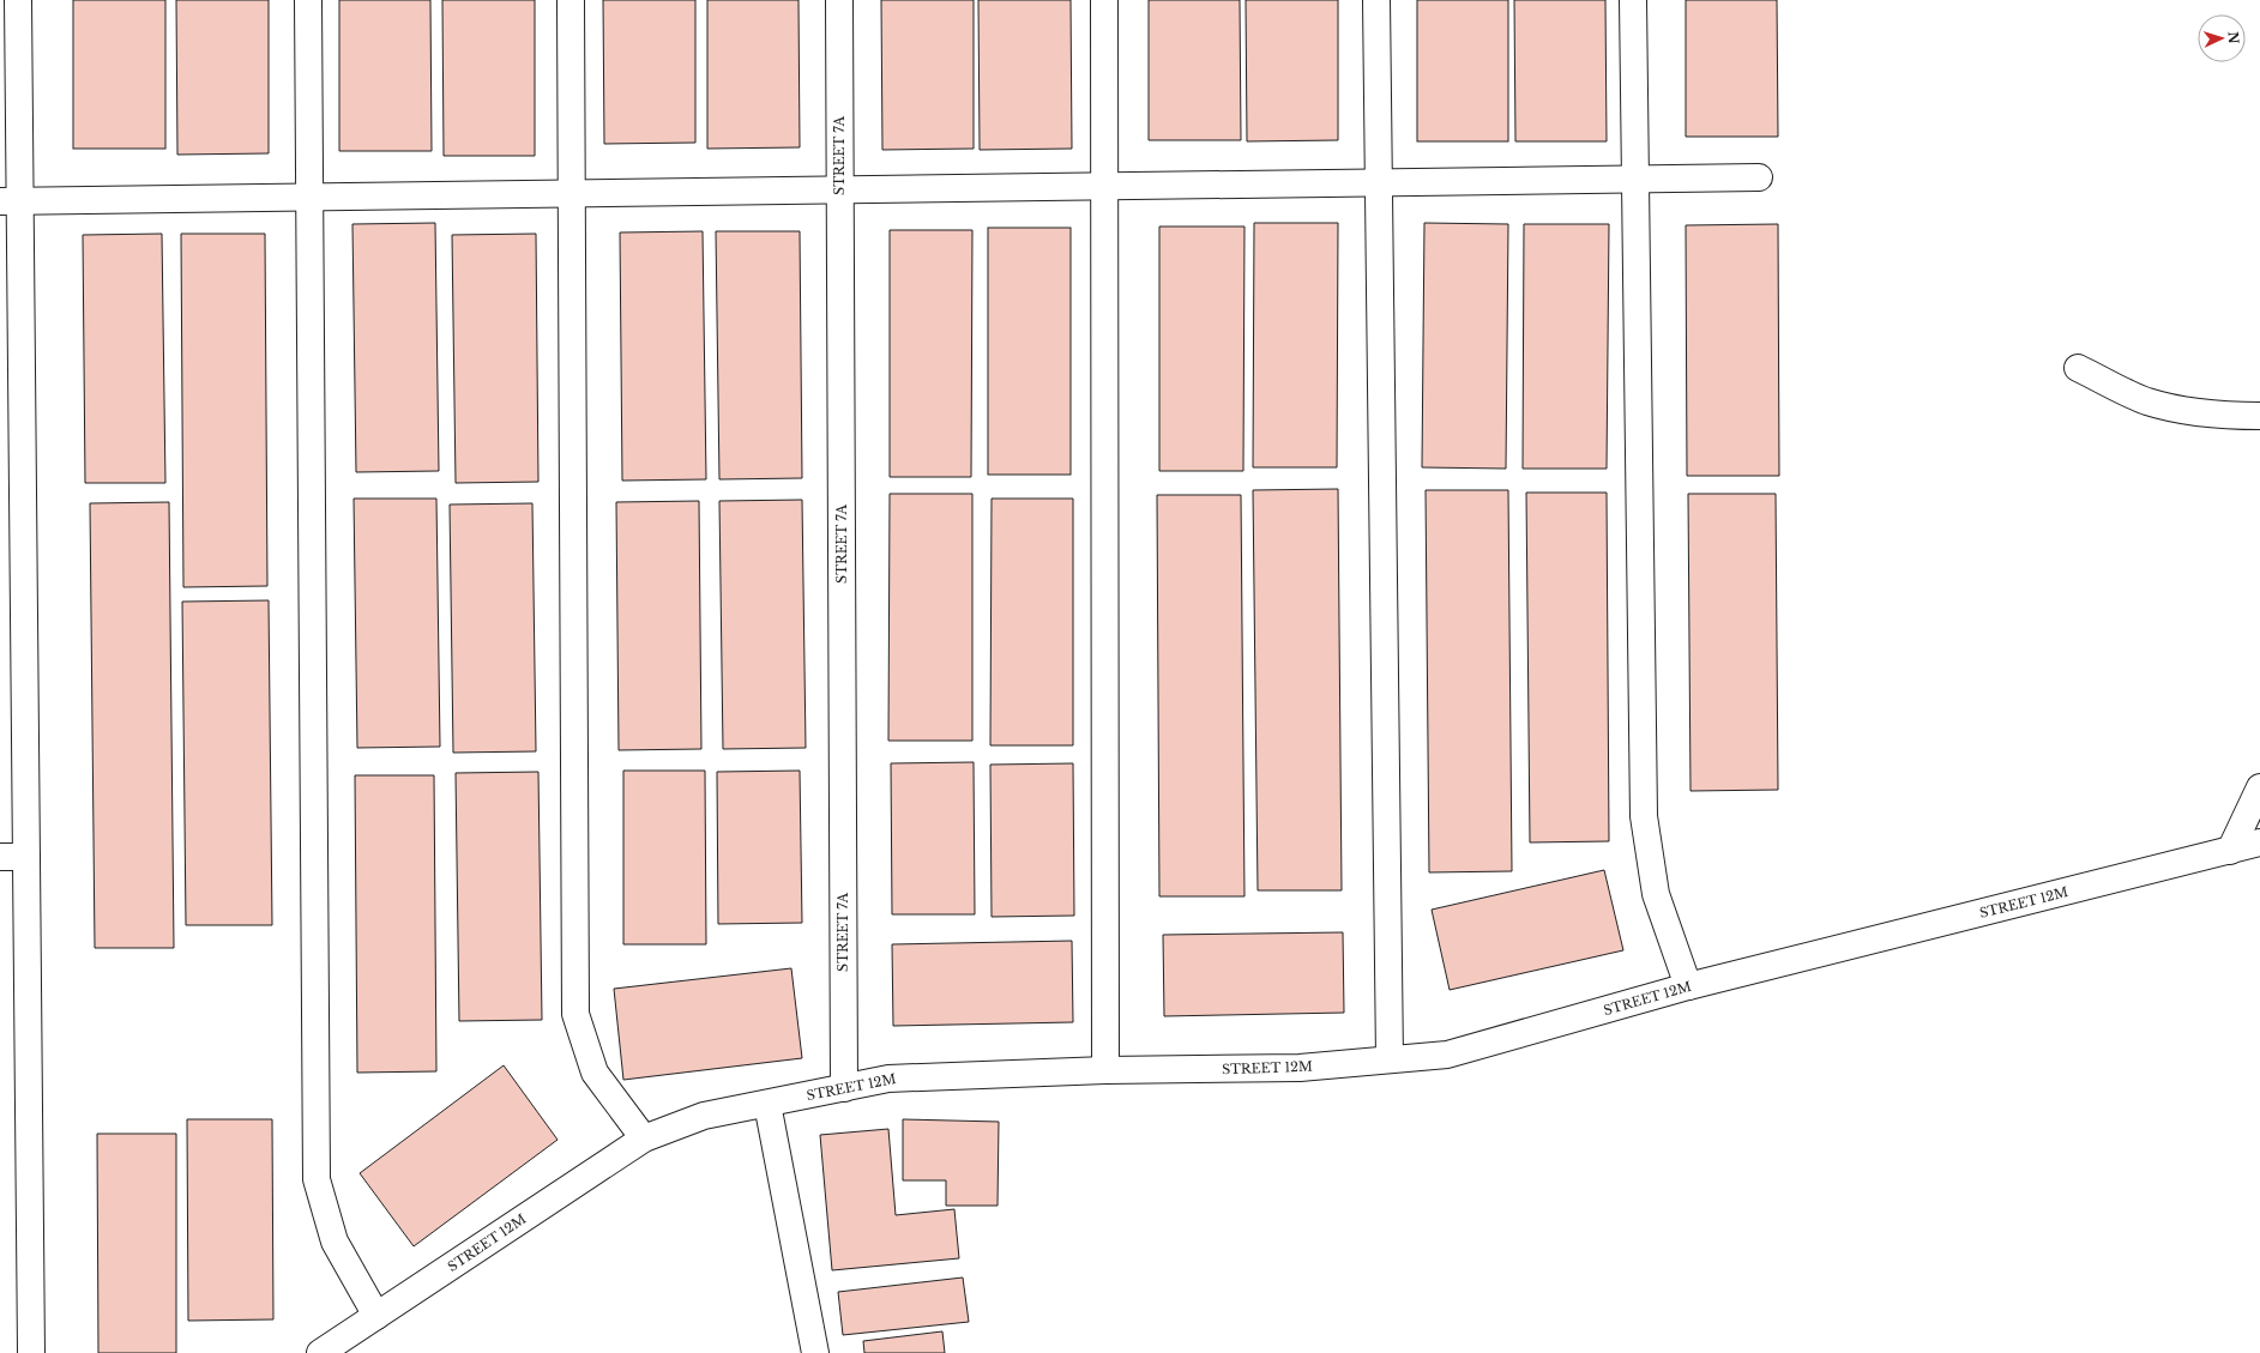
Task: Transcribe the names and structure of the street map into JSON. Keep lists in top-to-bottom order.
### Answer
{
  "streets": {
    "street": ["STREET 7A", "STREET 12M"]
  },
  "crossings": [
    ["STREET 7A", "STREET 12M"]
  ],
  "north": "right"
}
